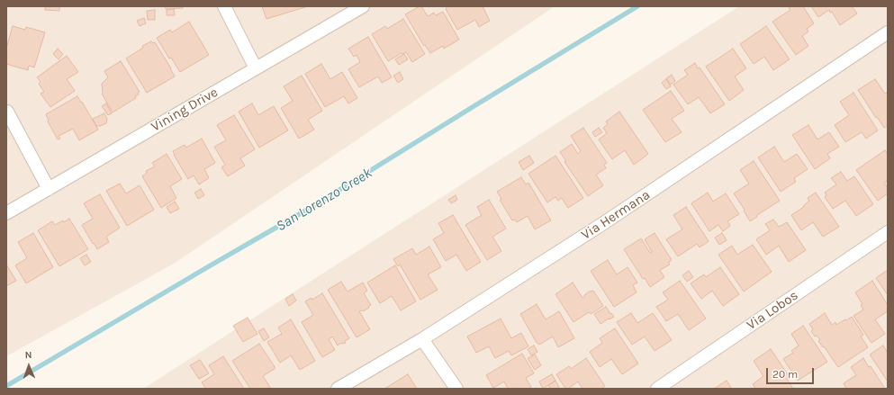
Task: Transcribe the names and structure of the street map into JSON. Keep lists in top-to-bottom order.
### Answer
{
  "streets": {
    "street": ["Vining Drive", "Via Hermana", "Via Lobos"]
  },
  "water": ["San Lorenzo Creek"],
  "scale_bar": "20 m",
  "north": "top"
}
